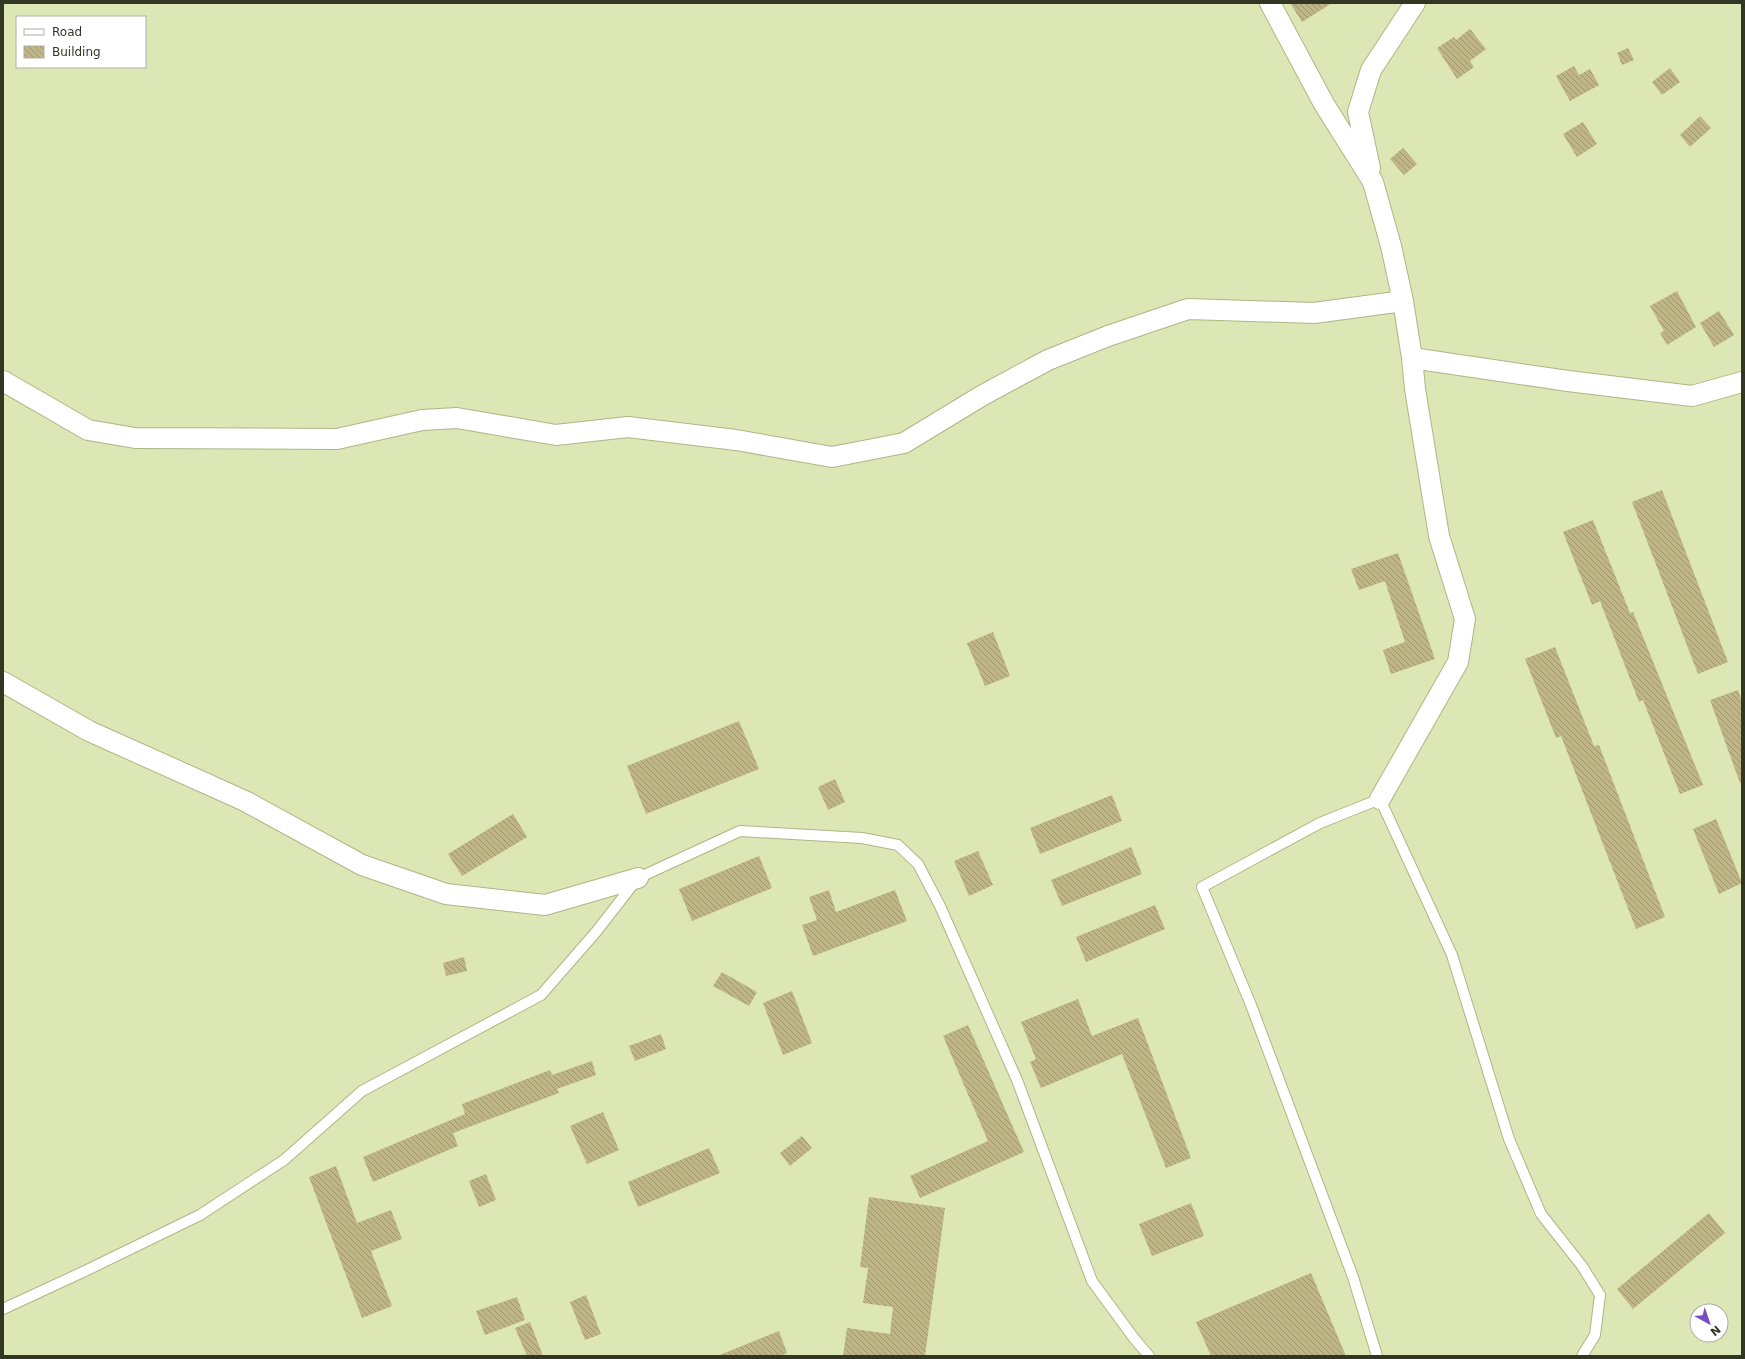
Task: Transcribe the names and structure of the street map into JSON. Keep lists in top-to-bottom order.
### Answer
{
  "legend": ["Road", "Building"],
  "north": "bottom right"
}
